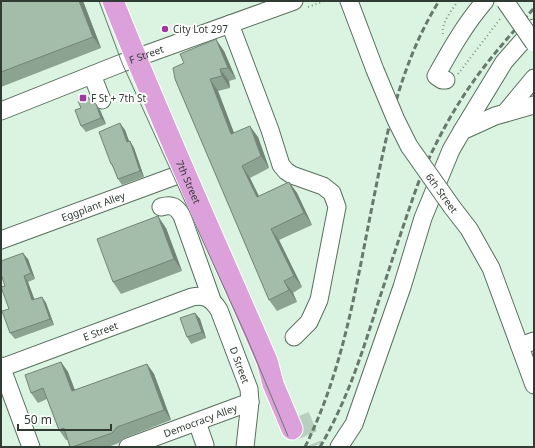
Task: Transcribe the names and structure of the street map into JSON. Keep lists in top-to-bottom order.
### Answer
{
  "streets": {
    "main road": ["7th Street"],
    "street": [
      "F Street",
      "6th Street",
      "Eggplant Alley",
      "E Street",
      "D Street",
      "Democracy Alley"
    ]
  },
  "crossings": [
    ["F Street", "7th Street"],
    ["7th Street", "Eggplant Alley"],
    ["E Street", "D Street"],
    ["D Street", "Democracy Alley"]
  ],
  "places": {
    "other": ["City Lot 297"],
    "transit": ["F St + 7th St"]
  },
  "scale_bar": "50 m"
}
